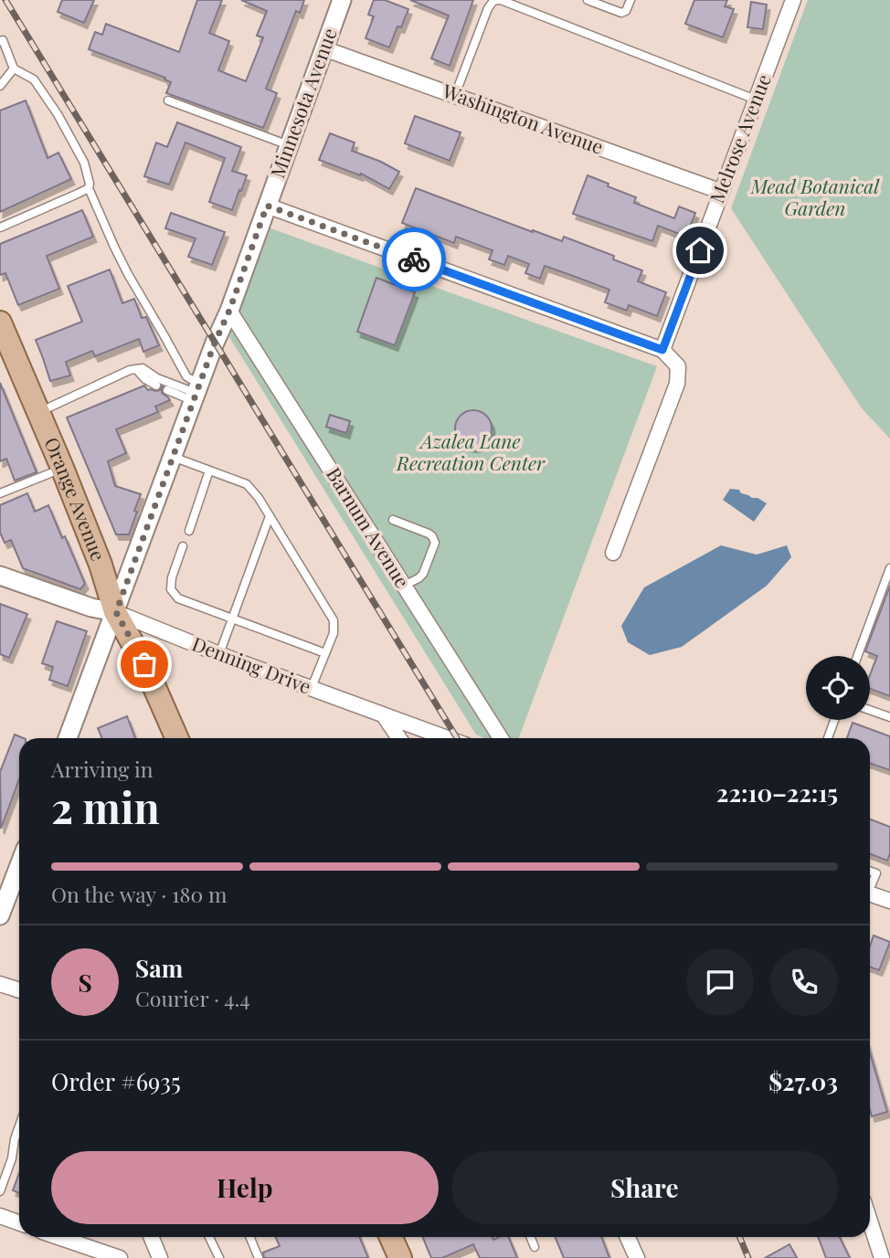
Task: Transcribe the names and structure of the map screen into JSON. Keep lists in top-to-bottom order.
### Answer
{
  "streets": {
    "main road": ["Orange Avenue"],
    "street": [
      "Minnesota Avenue",
      "Washington Avenue",
      "Melrose Avenue",
      "Barnum Avenue",
      "Denning Drive"
    ]
  },
  "crossings": [
    ["Minnesota Avenue", "Washington Avenue"],
    ["Minnesota Avenue", "Orange Avenue"],
    ["Minnesota Avenue", "Barnum Avenue"],
    ["Minnesota Avenue", "Denning Drive"],
    ["Washington Avenue", "Melrose Avenue"],
    ["Orange Avenue", "Denning Drive"]
  ],
  "parks": ["Mead Botanical Garden", "Azalea Lane Recreation Center"],
  "page": {
    "heading": ["2 min", "Arriving in", "22:10–22:15"],
    "panel": [
      "Sam",
      "Courier · 4.4",
      "Order #6935",
      "$27.03"
    ],
    "bar": "On the way · 180 m",
    "round": "S",
    "buttons": ["Help", "Share"]
  }
}
